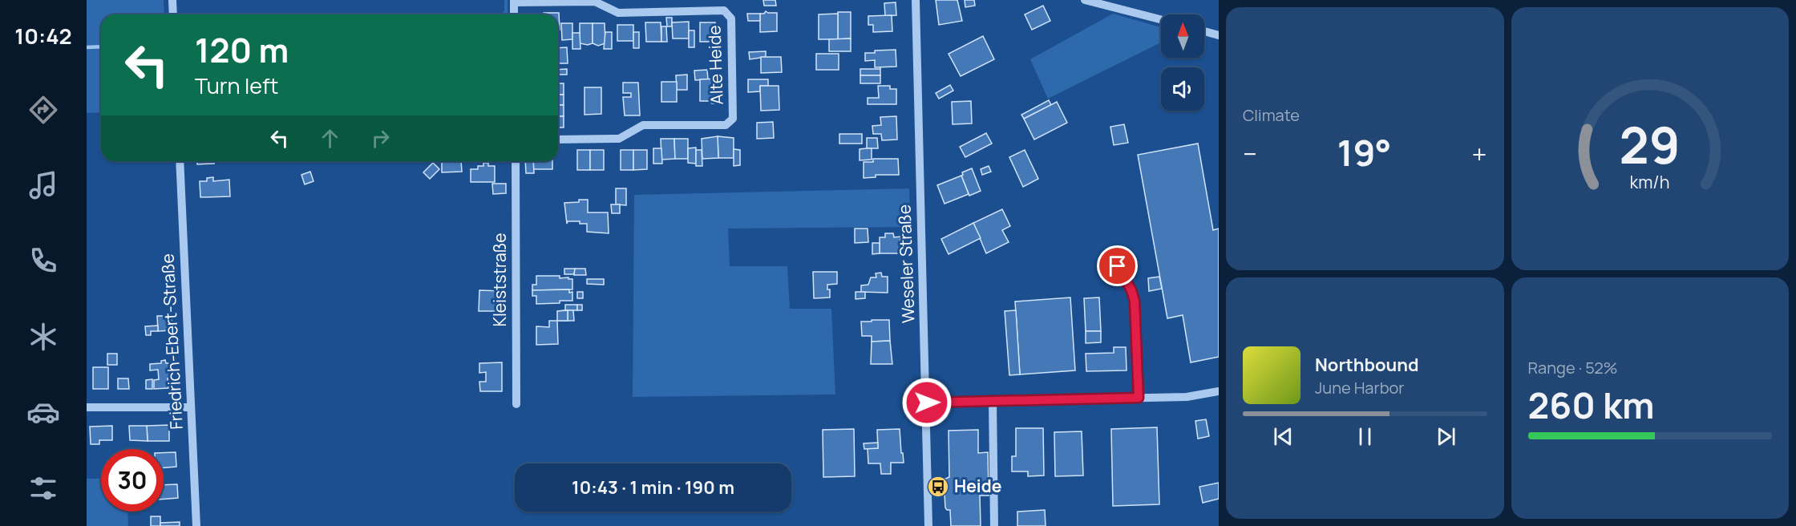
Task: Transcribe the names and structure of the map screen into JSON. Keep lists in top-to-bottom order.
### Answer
{
  "streets": {
    "street": [
      "Alte Heide",
      "Weseler Straße",
      "Kleiststraße",
      "Friedrich-Ebert-Straße"
    ]
  },
  "places": {
    "bus stop": ["Heide"]
  },
  "north": "top",
  "page": {
    "tabs": "10:42",
    "tile": [
      "Climate",
      ["Range · 52%", "260 km"]
    ],
    "turn": ["120 m", "Turn left"],
    "heat": ["−", "19°", "+"],
    "song": ["Northbound", "June Harbor"],
    "limit": "30",
    "trip": "10:43 · 1 min · 190 m",
    "gauge": ["29", "km/h"]
  }
}
